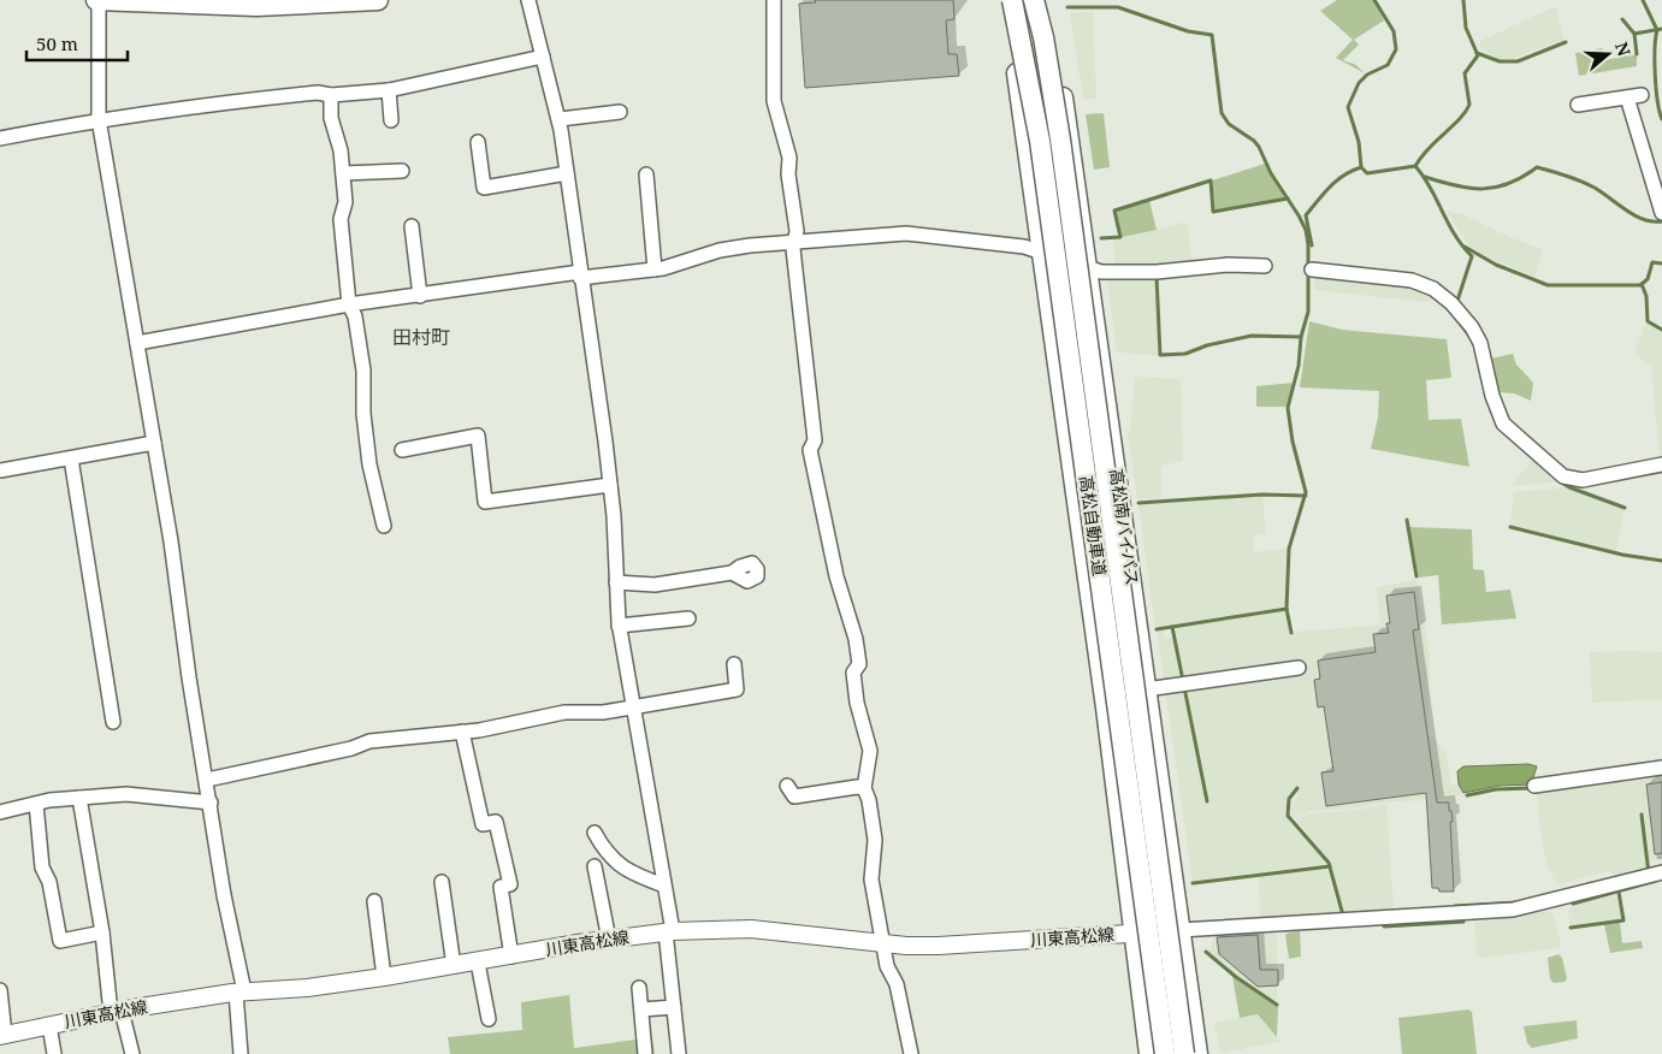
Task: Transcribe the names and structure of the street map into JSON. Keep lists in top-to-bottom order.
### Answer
{
  "streets": {
    "highway": ["高松自動車道", "高松南バイパス"],
    "main road": ["川東高松線"]
  },
  "crossings": [
    ["高松南バイパス", "川東高松線"]
  ],
  "districts": ["田村町"],
  "scale_bar": "50 m",
  "north": "right"
}
